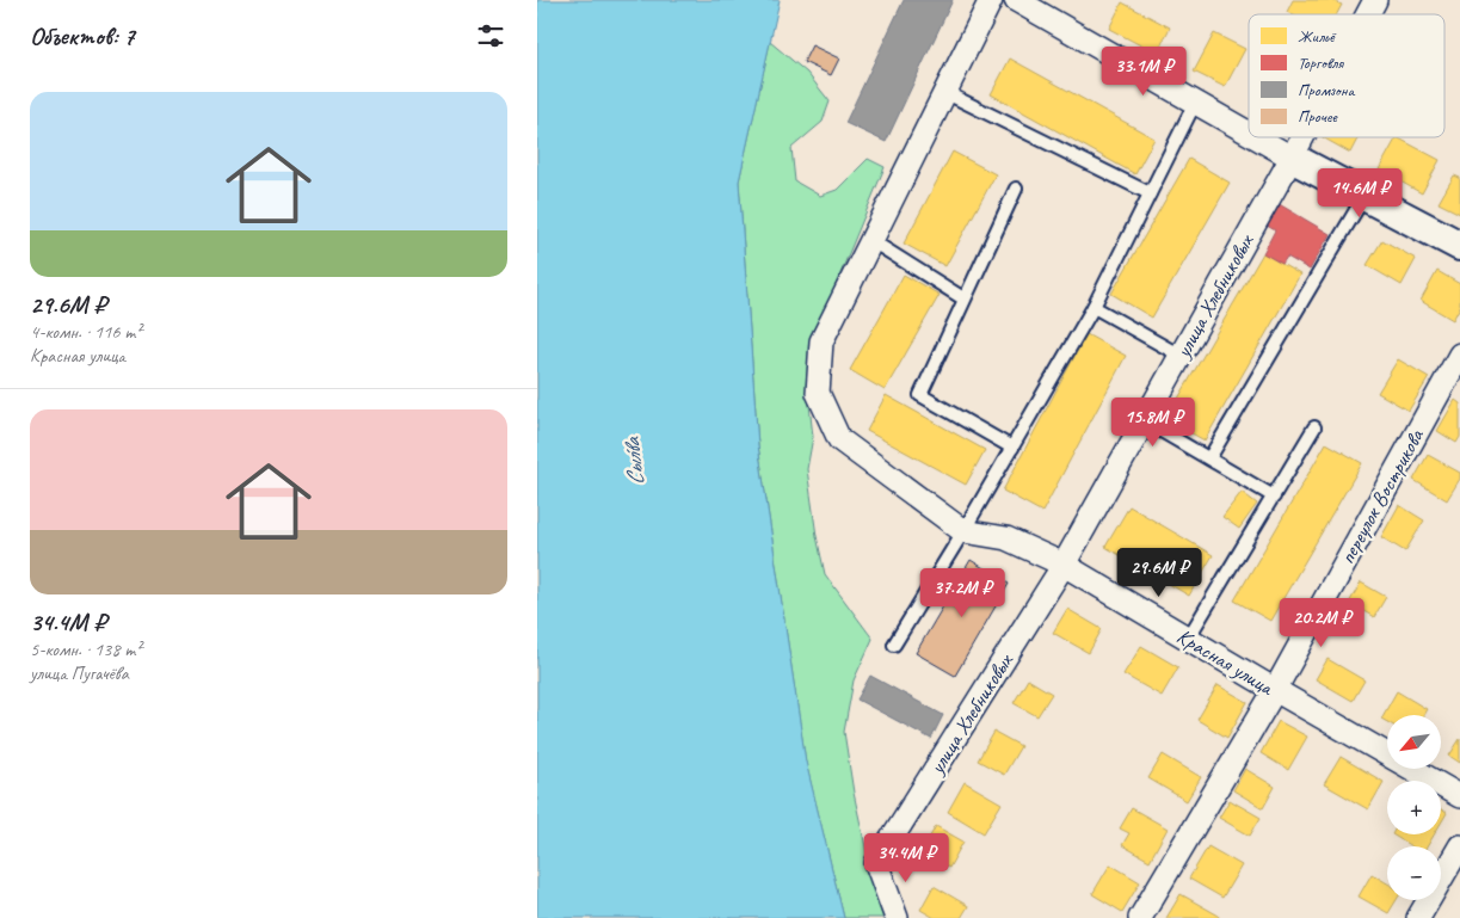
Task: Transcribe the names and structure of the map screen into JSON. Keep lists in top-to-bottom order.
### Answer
{
  "streets": {
    "street": ["улица Хлебниковых", "переулок Вострикова", "Красная улица"]
  },
  "crossings": [
    ["улица Хлебниковых", "Красная улица"],
    ["переулок Вострикова", "Красная улица"]
  ],
  "water": ["Сы́лва"],
  "legend": [
    "Жильё",
    "Торговля",
    "Промзона",
    "Прочее"
  ],
  "north": "bottom left",
  "page": {
    "heading": "Объектов: 7",
    "price": [
      "33.1M ₽",
      "14.6M ₽",
      "15.8M ₽",
      "29.6M ₽",
      "37.2M ₽",
      "20.2M ₽",
      "34.4M ₽"
    ],
    "list": [
      {
        "name": "29.6M ₽",
        "note": "4-комн. · 116 m² · Красная улица"
      },
      {
        "name": "34.4M ₽",
        "note": "5-комн. · 138 m² · улица Пугачёва"
      }
    ],
    "map_buttons": ["+", "−"]
  }
}
